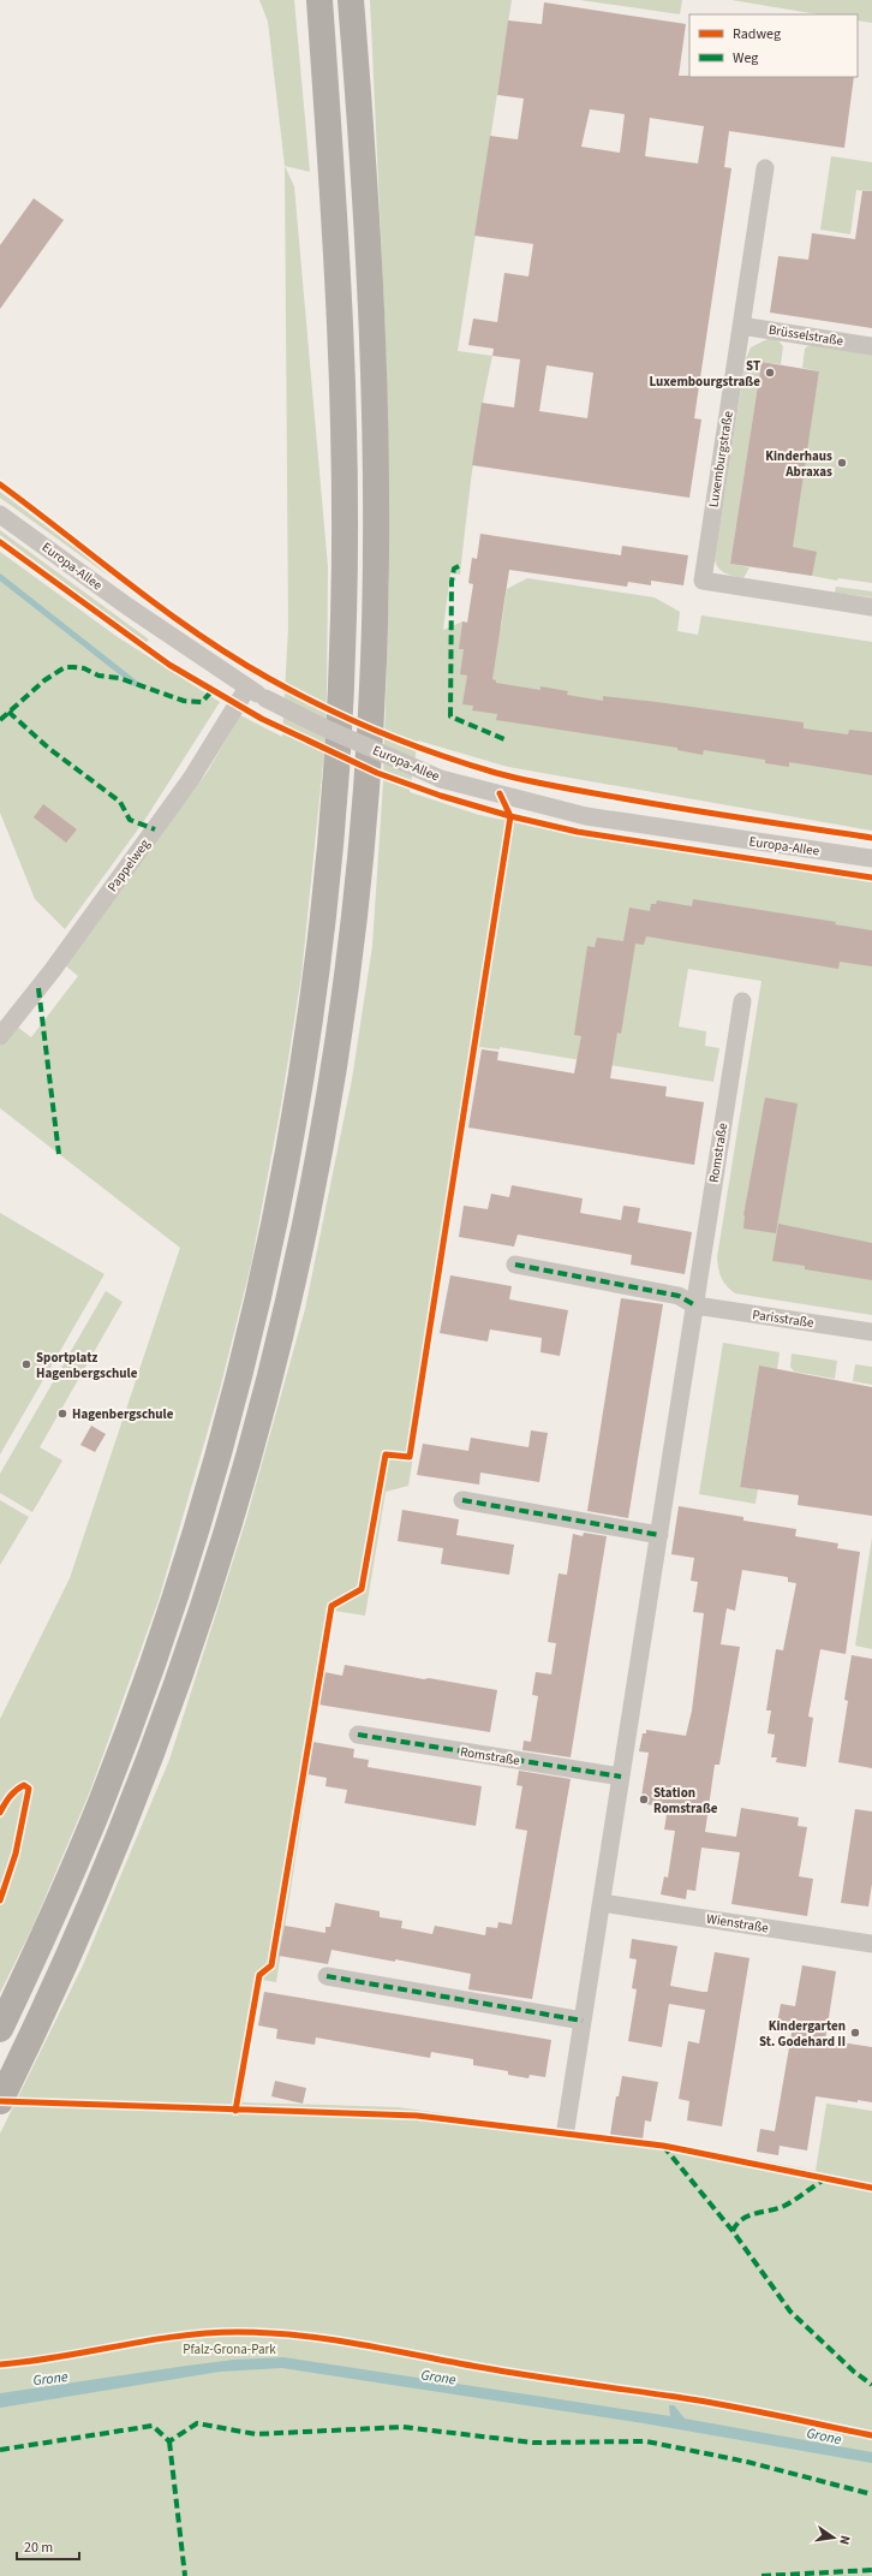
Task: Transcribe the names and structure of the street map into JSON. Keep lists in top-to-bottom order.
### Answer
{
  "streets": {
    "street": [
      "Brüsselstraße",
      "Luxemburgstraße",
      "Europa-Allee",
      "Pappelweg",
      "Romstraße",
      "Parisstraße",
      "Wienstraße"
    ]
  },
  "crossings": [
    ["Brüsselstraße", "Luxemburgstraße"],
    ["Europa-Allee", "Pappelweg"],
    ["Romstraße", "Parisstraße"],
    ["Romstraße", "Wienstraße"]
  ],
  "water": ["Grone"],
  "parks": ["Pfalz-Grona-Park"],
  "places": [
    "ST Luxembourgstraße",
    "Kinderhaus Abraxas",
    "Sportplatz Hagenbergschule",
    "Hagenbergschule",
    "Station Romstraße",
    "Kindergarten St. Godehard II"
  ],
  "legend": ["Radweg", "Weg"],
  "scale_bar": "20 m",
  "north": "right"
}
